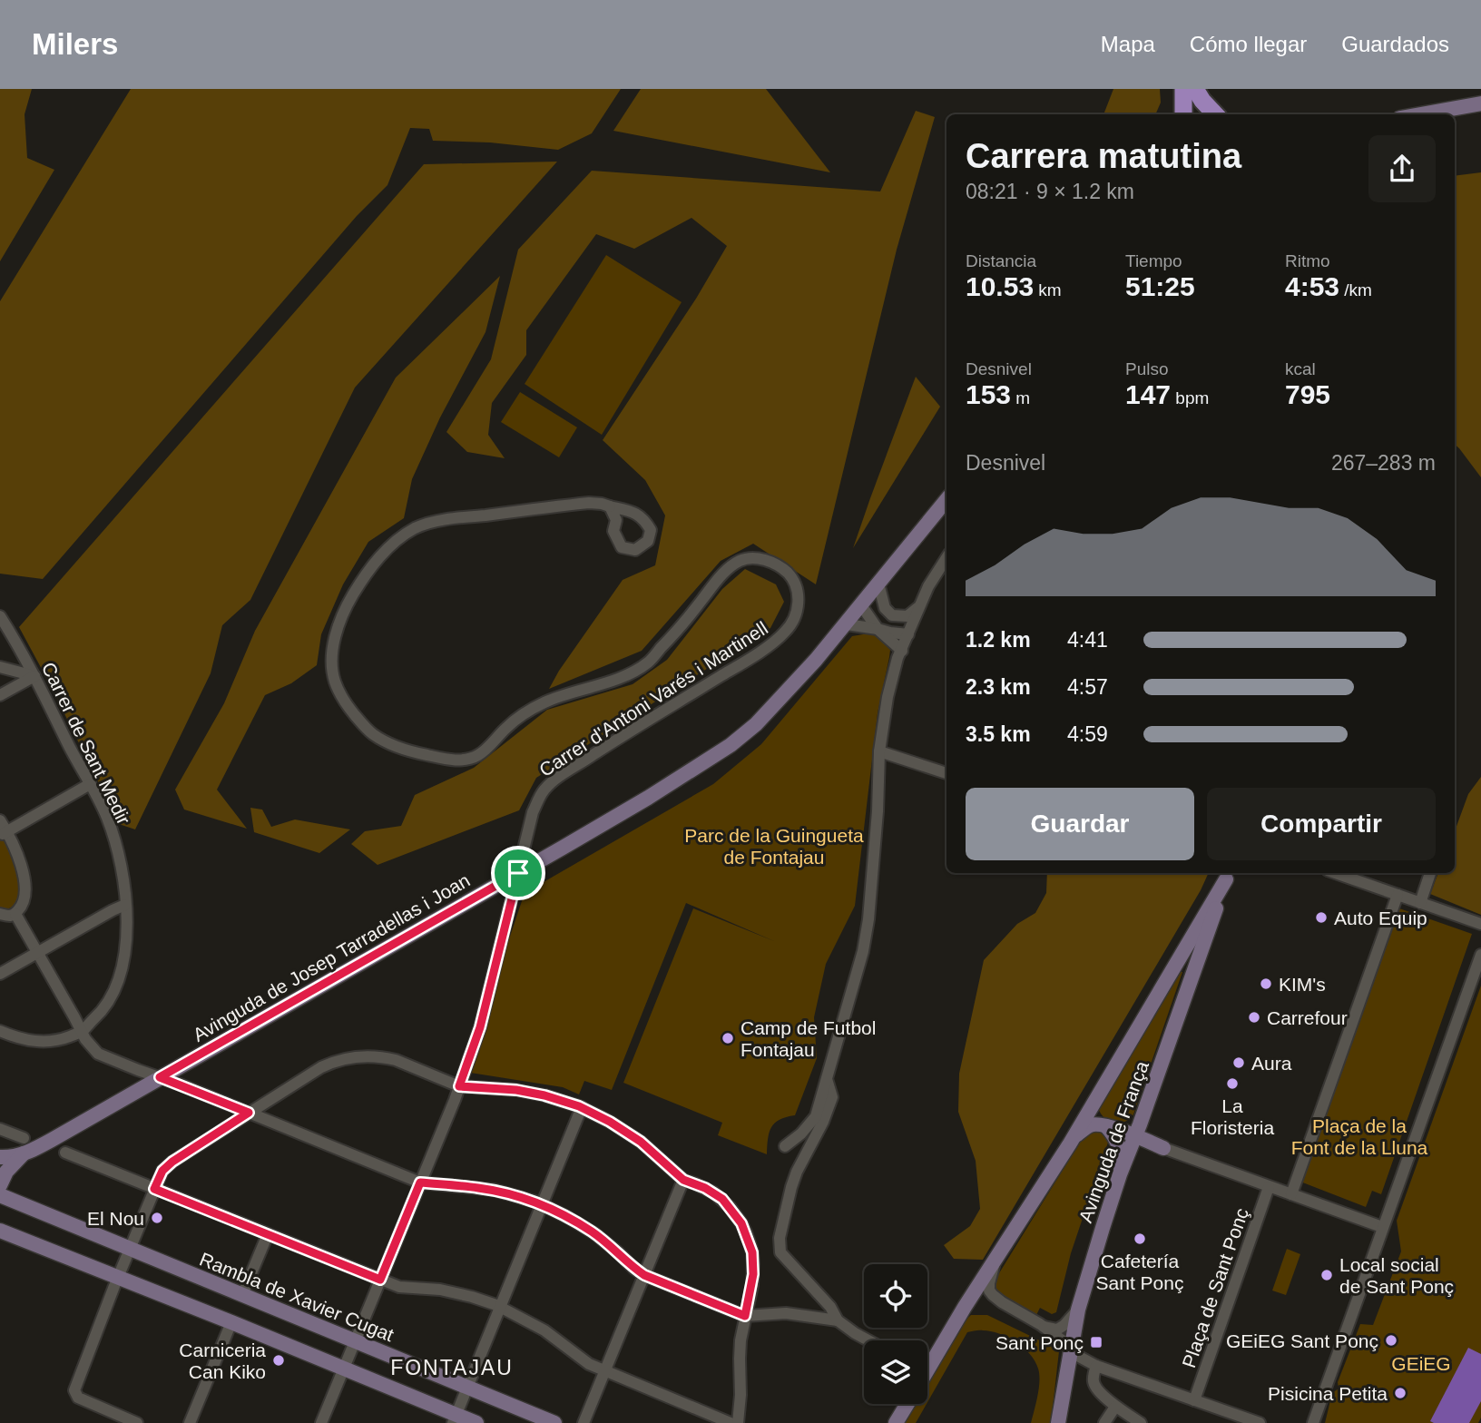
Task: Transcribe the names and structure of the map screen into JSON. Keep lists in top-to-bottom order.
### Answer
{
  "streets": {
    "main road": ["Avinguda de Josep Tarradellas i Joan", "Avinguda de França", "Rambla de Xavier Cugat"],
    "street": ["Carrer d'Antoni Varés i Martinell", "Carrer de Sant Medir", "Plaça de Sant Ponç"]
  },
  "crossings": [
    ["Carrer d'Antoni Varés i Martinell", "Avinguda de Josep Tarradellas i Joan"],
    ["Carrer d'Antoni Varés i Martinell", "Rambla de Xavier Cugat"]
  ],
  "districts": ["FONTAJAU"],
  "parks": ["Parc de la Guingueta de Fontajau", "Plaça de la Font de la Lluna", "GEiEG"],
  "places": {
    "other": [
      "Auto Equip",
      "KIM's",
      "Carrefour",
      "Camp de Futbol Fontajau",
      "Aura",
      "La Floristeria",
      "El Nou",
      "Cafetería Sant Ponç",
      "Local social de Sant Ponç",
      "GEiEG Sant Ponç",
      "Carniceria Can Kiko",
      "Pisicina Petita"
    ],
    "transit": ["Sant Ponç"]
  },
  "page": {
    "header": "Milers",
    "nav": ["Mapa", "Cómo llegar", "Guardados"],
    "heading": ["Carrera matutina", "08:21 · 9 × 1.2 km"],
    "stats": [
      ["Distancia", "10.53 km"],
      ["Tiempo", "51:25"],
      ["Ritmo", "4:53 /km"],
      ["Desnivel", "153 m"],
      ["Pulso", "147 bpm"],
      ["kcal", "795"]
    ],
    "chart": ["Desnivel", "267–283 m"],
    "list": [
      {
        "name": "1.2 km",
        "note": "4:41"
      },
      {
        "name": "2.3 km",
        "note": "4:57"
      },
      {
        "name": "3.5 km",
        "note": "4:59"
      }
    ],
    "buttons": ["Guardar", "Compartir"]
  }
}
